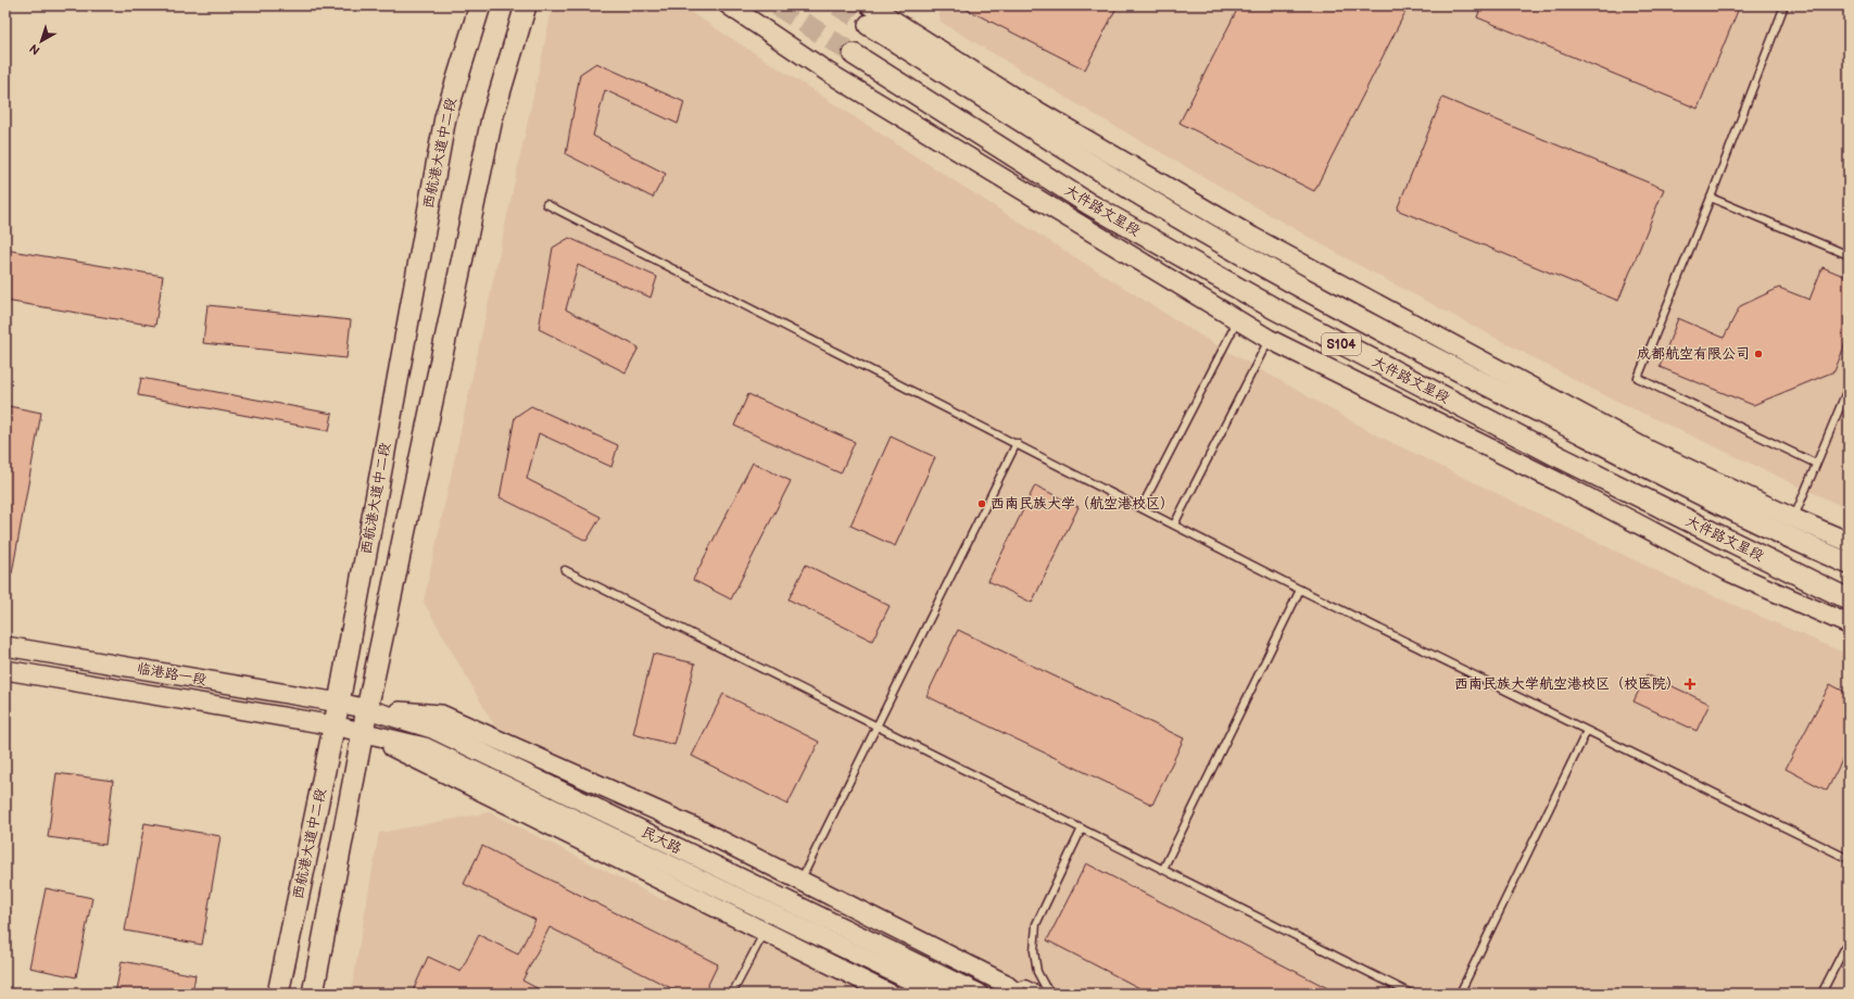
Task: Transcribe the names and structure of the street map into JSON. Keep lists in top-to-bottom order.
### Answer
{
  "streets": {
    "main road": ["西航港大道中二段", "大件路文星段", "S104"],
    "street": ["临港路一段", "民大路"]
  },
  "crossings": [
    ["西航港大道中二段", "临港路一段"],
    ["西航港大道中二段", "民大路"],
    ["临港路一段", "民大路"]
  ],
  "places": {
    "other": ["成都航空有限公司", "西南民族大学（航空港校区）"],
    "health": ["西南民族大学航空港校区（校医院）"]
  },
  "north": "bottom left"
}
